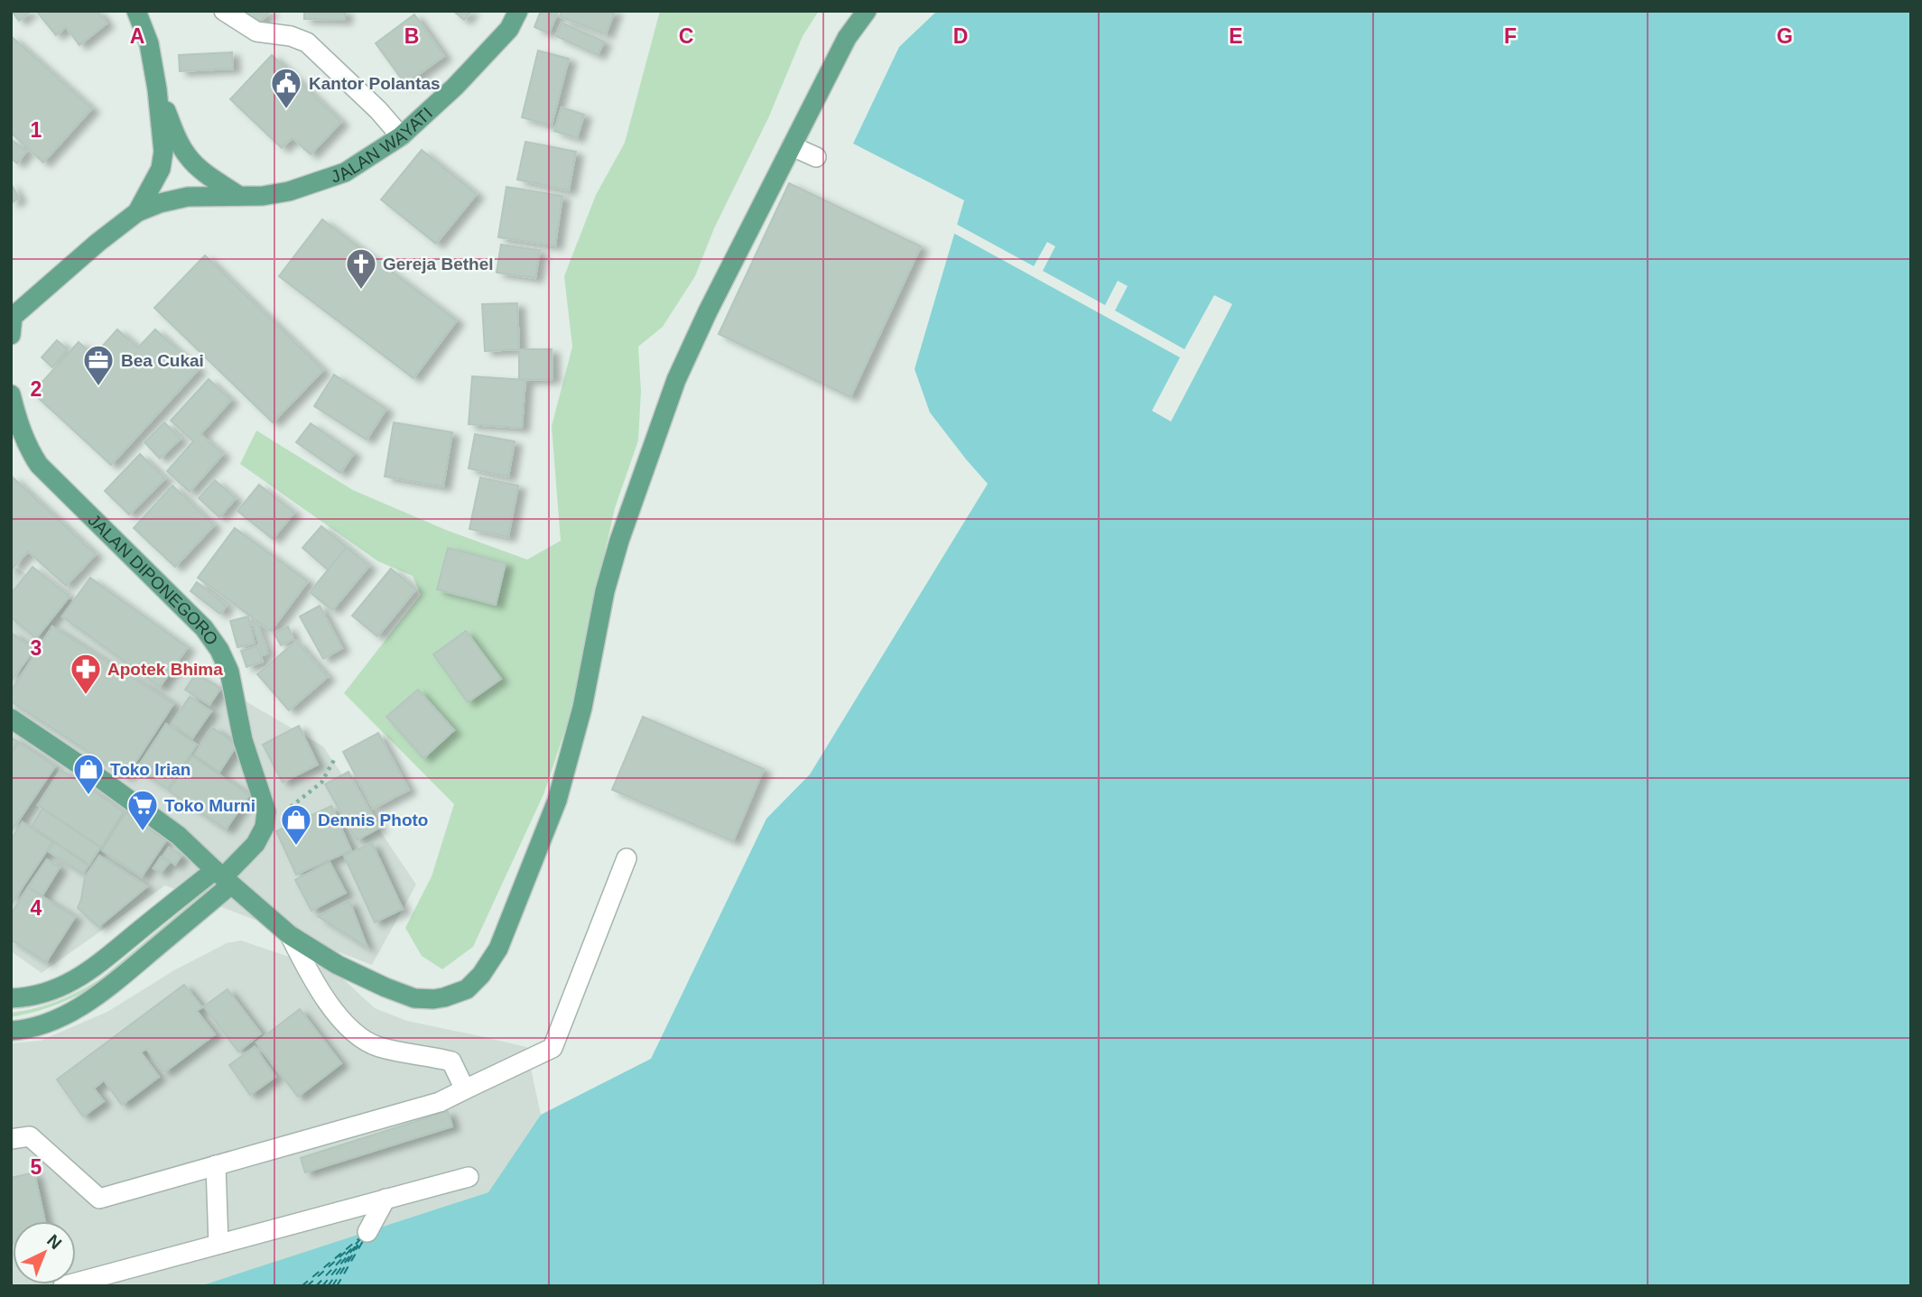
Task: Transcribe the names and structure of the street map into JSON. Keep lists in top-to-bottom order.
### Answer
{
  "streets": {
    "main road": ["JALAN WAYATI", "JALAN DIPONEGORO"]
  },
  "places": {
    "public building": ["Kantor Polantas"],
    "church": ["Gereja Bethel"],
    "office": ["Bea Cukai"],
    "pharmacy": ["Apotek Bhima"],
    "shop": ["Toko Irian", "Dennis Photo"],
    "supermarket": ["Toko Murni"]
  },
  "north": "top right",
  "grid": {
    "columns": [
      "A",
      "B",
      "C",
      "D",
      "E",
      "F",
      "G"
    ],
    "rows": [
      "1",
      "2",
      "3",
      "4",
      "5"
    ]
  }
}
